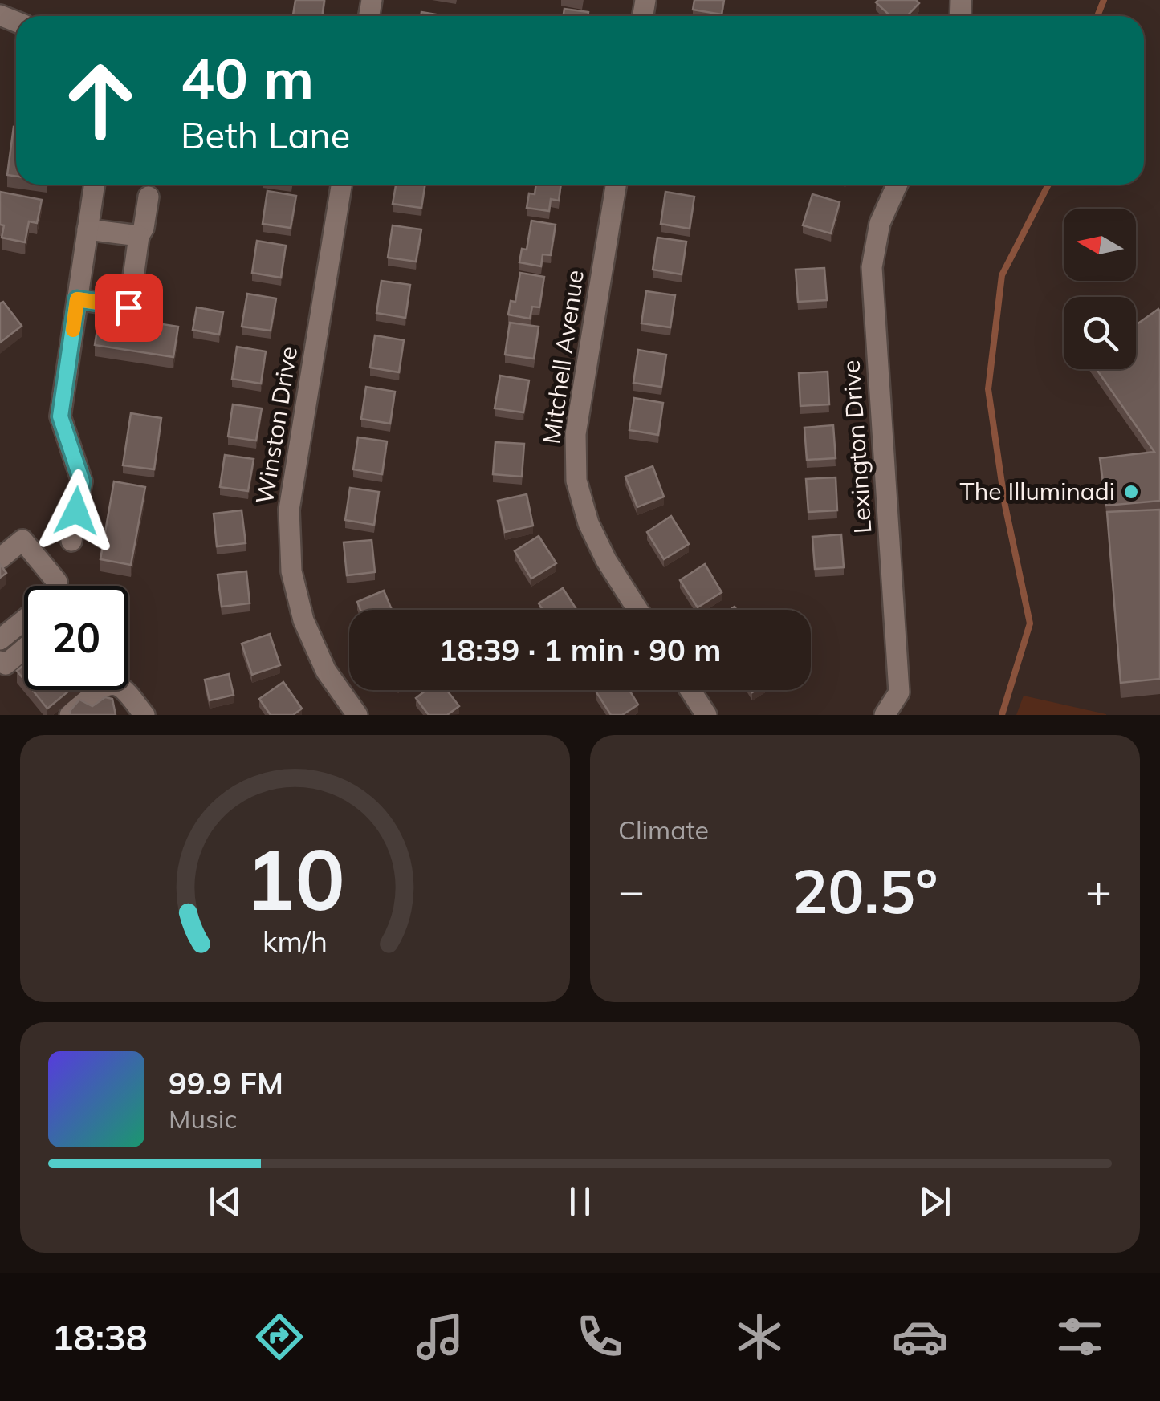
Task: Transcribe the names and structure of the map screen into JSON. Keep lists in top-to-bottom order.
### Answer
{
  "streets": {
    "street": ["Mitchell Avenue", "Winston Drive", "Lexington Drive"]
  },
  "places": ["The Illuminadi"],
  "north": "left",
  "page": {
    "turn": ["40 m", "Beth Lane"],
    "limit": "20",
    "trip": "18:39 · 1 min · 90 m",
    "tile": "Climate",
    "heat": ["−", "20.5°", "+"],
    "song": ["99.9 FM", "Music"],
    "tabs": "18:38",
    "gauge": ["10", "km/h"]
  }
}
